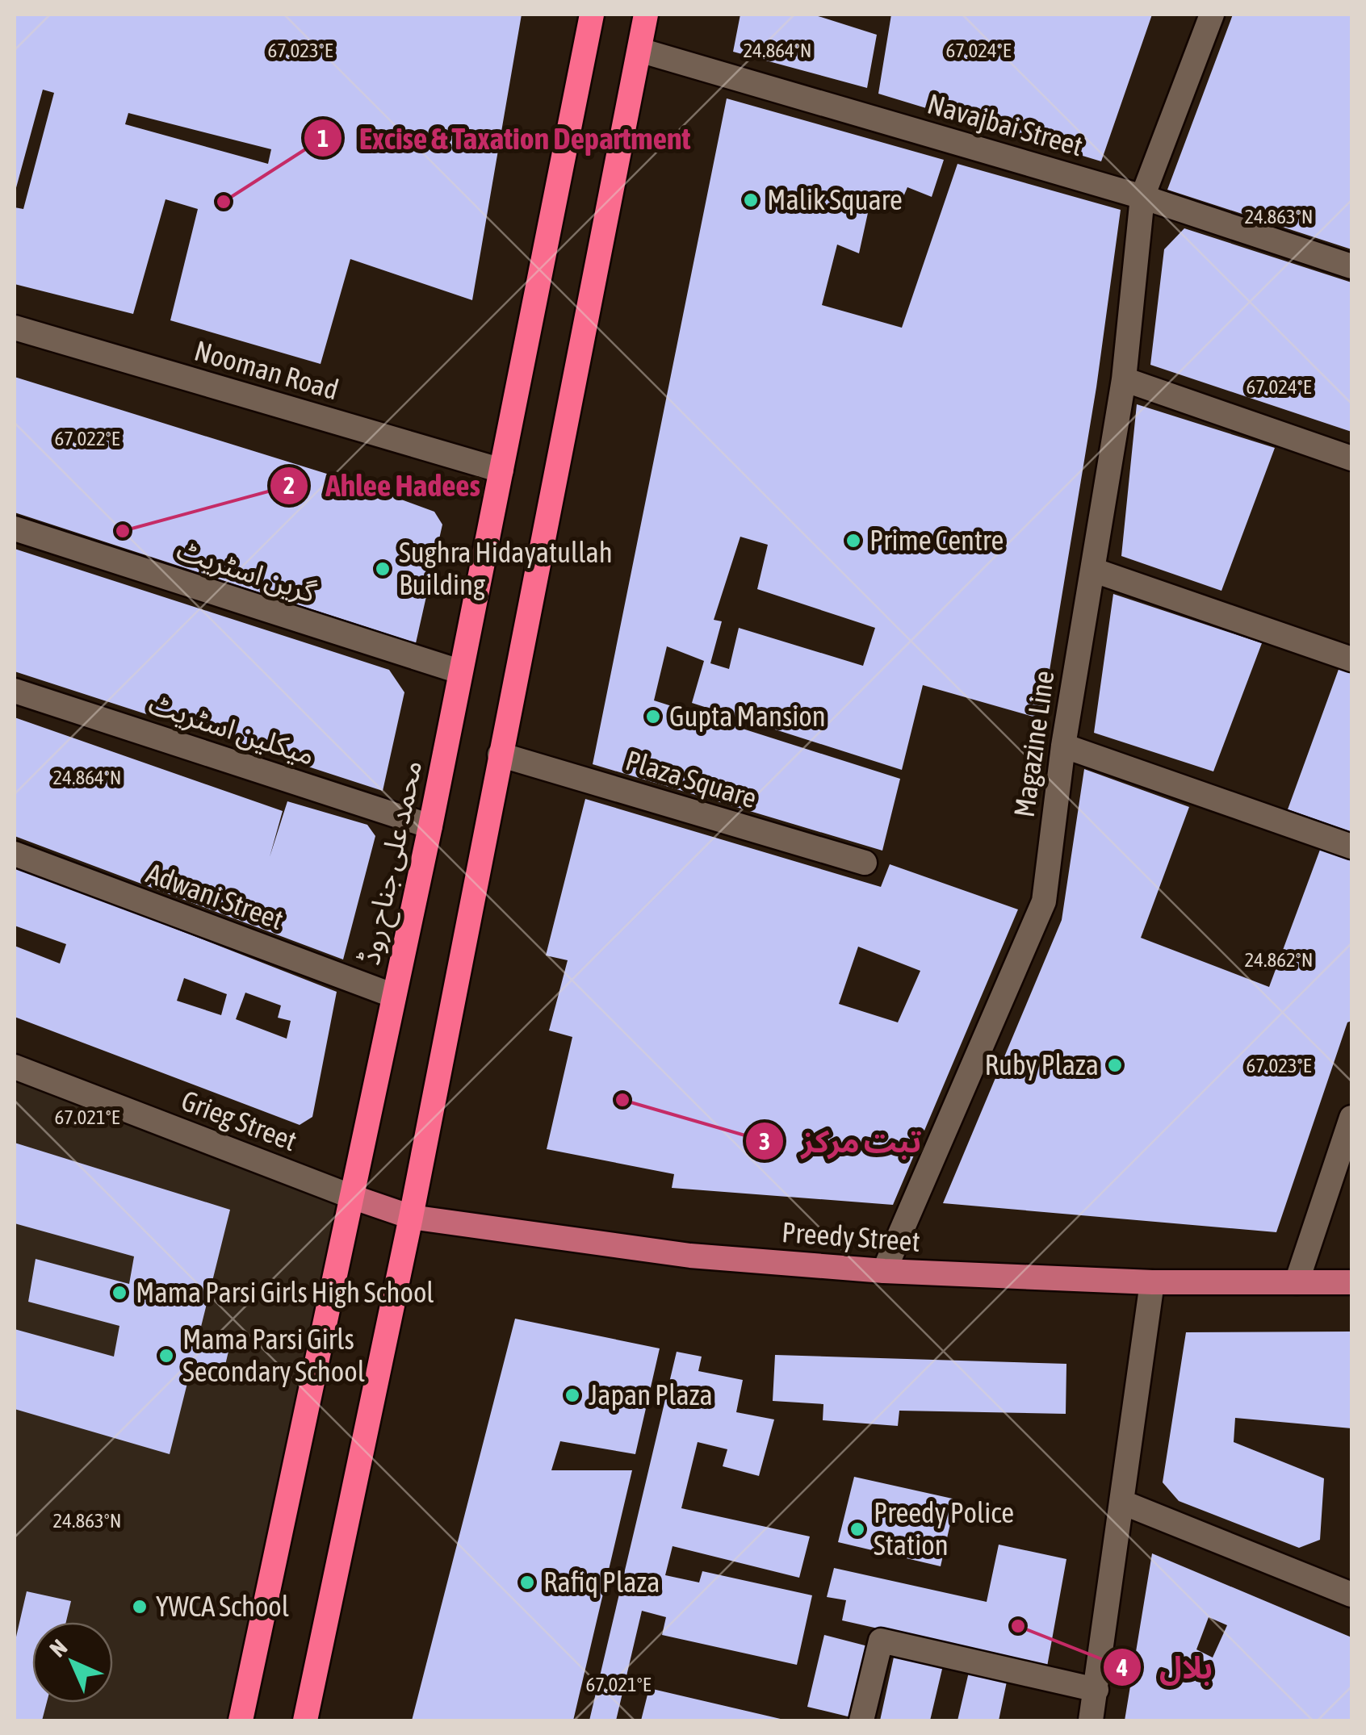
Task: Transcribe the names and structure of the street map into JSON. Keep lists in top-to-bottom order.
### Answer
{
  "streets": {
    "highway": ["محمد علی جناح روڈ"],
    "main road": ["Preedy Street"],
    "street": [
      "Navajbai Street",
      "Nooman Road",
      "گرین اسٹریٹ",
      "میکلین اسٹریٹ",
      "Magazine Line",
      "Plaza Square",
      "Adwani Street",
      "Grieg Street"
    ]
  },
  "crossings": [
    ["Navajbai Street", "Magazine Line"],
    ["Nooman Road", "محمد علی جناح روڈ"],
    ["گرین اسٹریٹ", "محمد علی جناح روڈ"],
    ["میکلین اسٹریٹ", "محمد علی جناح روڈ"],
    ["Magazine Line", "Preedy Street"],
    ["محمد علی جناح روڈ", "Adwani Street"],
    ["محمد علی جناح روڈ", "Grieg Street"],
    ["محمد علی جناح روڈ", "Preedy Street"],
    ["Grieg Street", "Preedy Street"]
  ],
  "places": [
    "Malik Square",
    "Excise & Taxation Department",
    "Ahlee Hadees",
    "Prime Centre",
    "Sughra Hidayatullah Building",
    "Gupta Mansion",
    "Ruby Plaza",
    "تبت مرکز",
    "Mama Parsi Girls High School",
    "Mama Parsi Girls Secondary School",
    "Japan Plaza",
    "Preedy Police Station",
    "Rafiq Plaza",
    "YWCA School",
    "بلال"
  ],
  "north": "top left",
  "coordinates": [
    "67.023°E",
    "24.864°N",
    "67.024°E",
    "24.863°N",
    "67.022°E",
    "24.862°N",
    "67.021°E"
  ]
}
